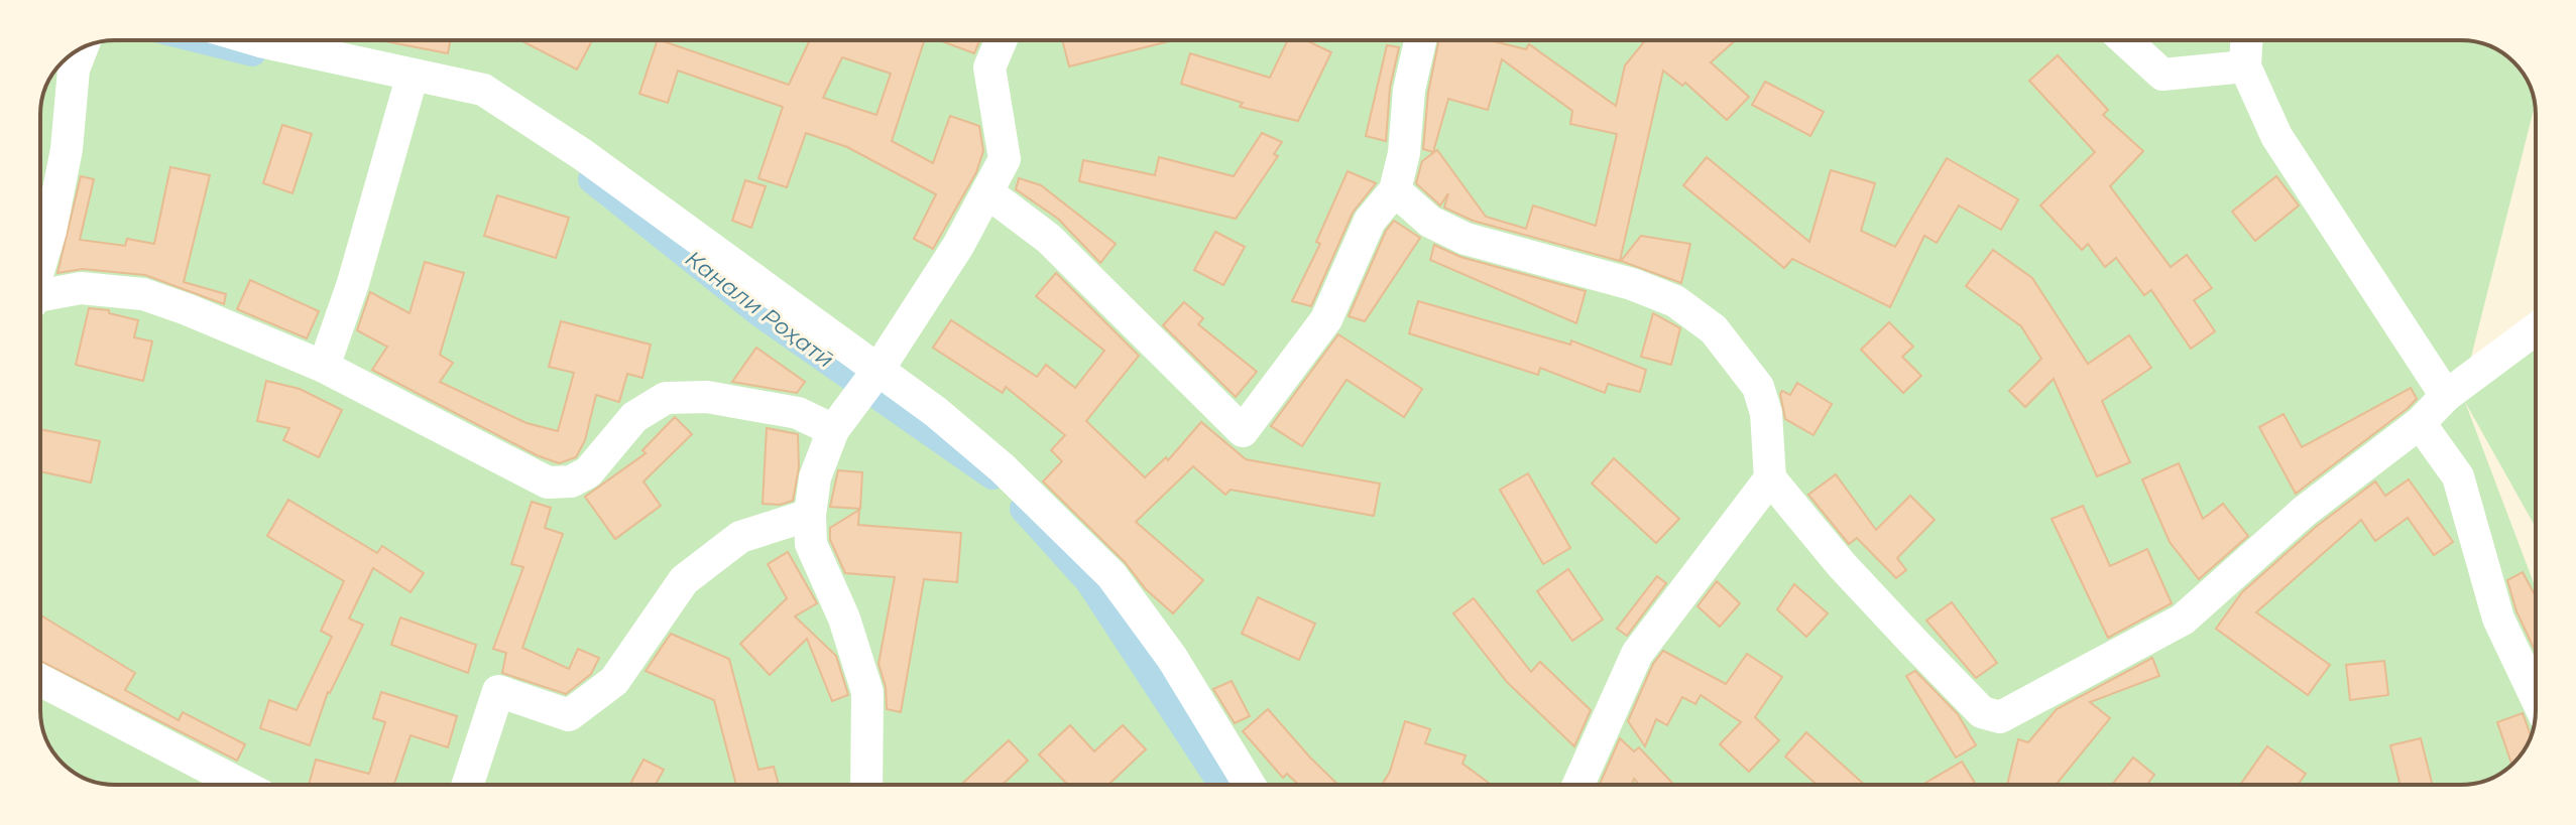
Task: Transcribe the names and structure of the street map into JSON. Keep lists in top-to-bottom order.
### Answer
{
  "water": ["Канали Роҳатӣ"]
}
